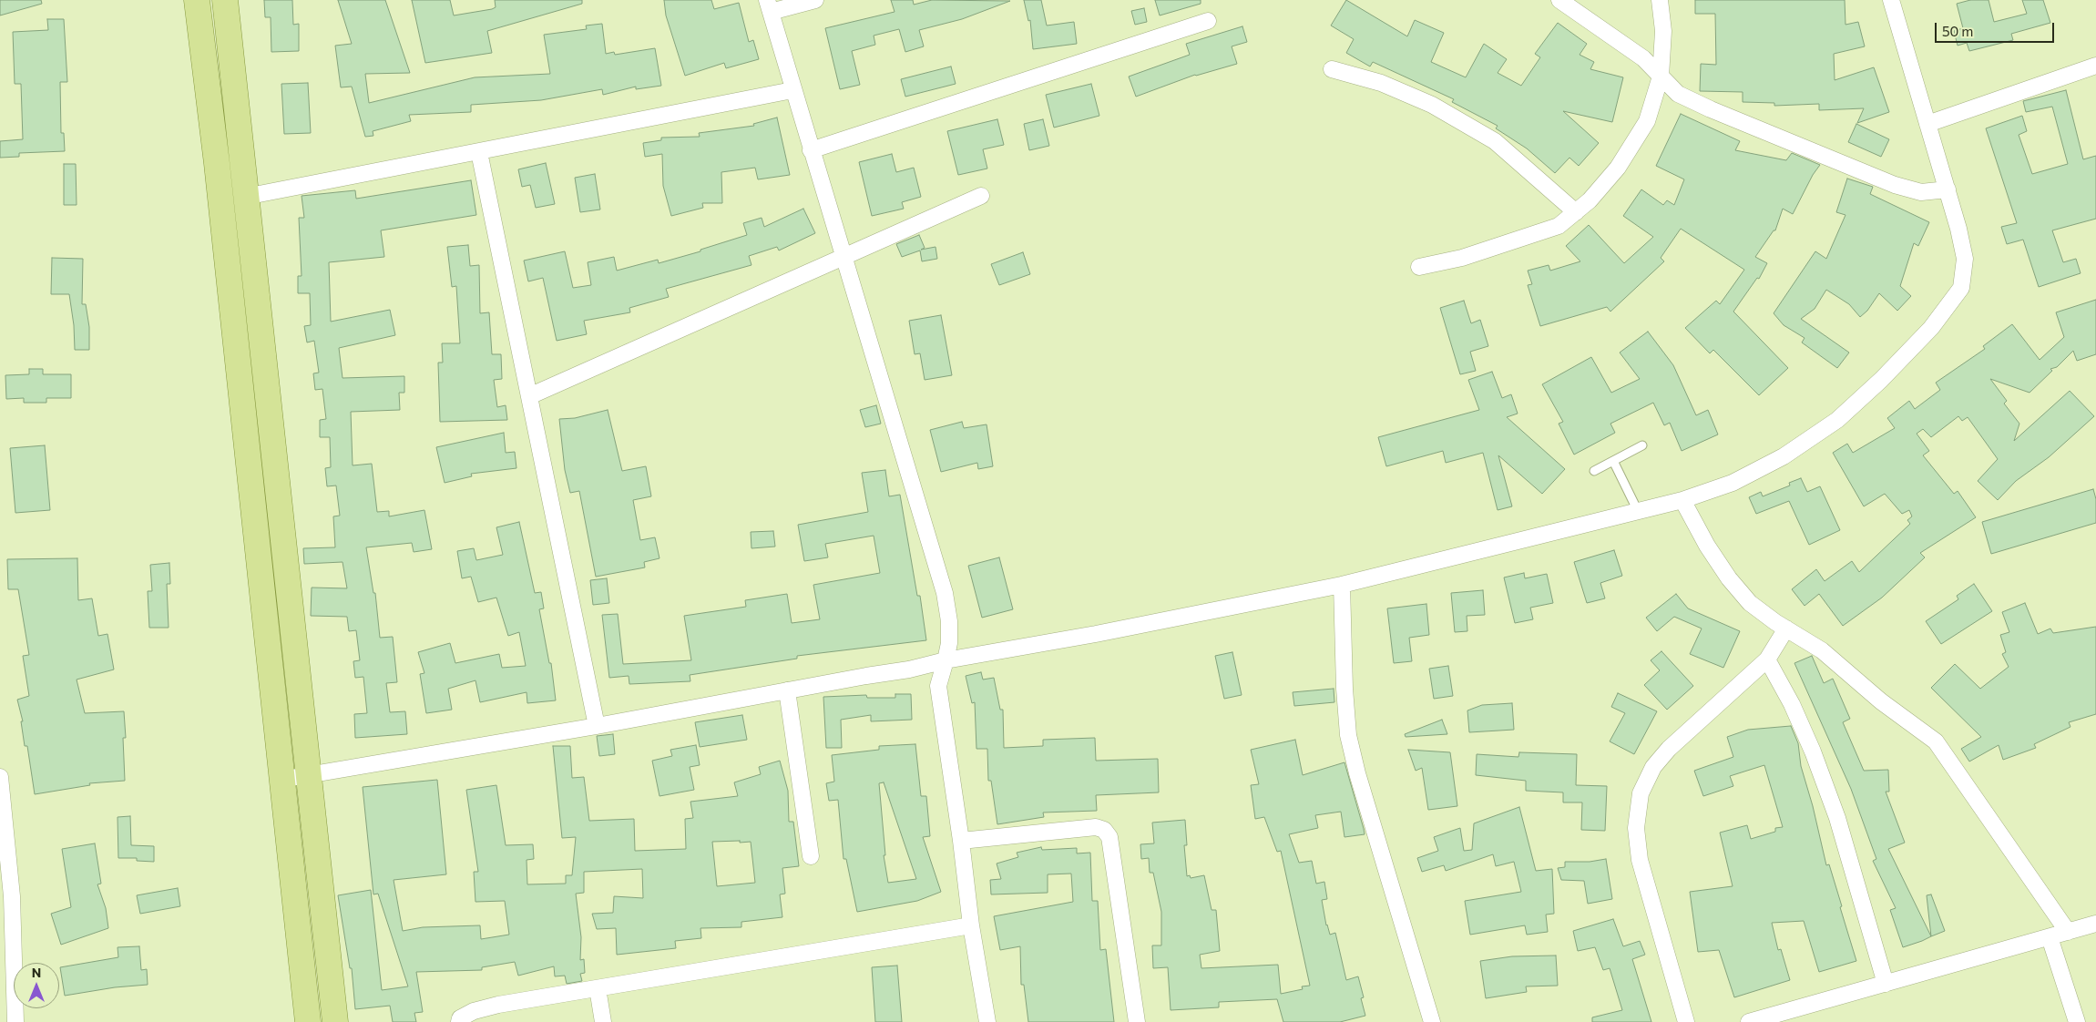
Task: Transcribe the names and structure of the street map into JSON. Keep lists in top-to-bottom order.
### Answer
{
  "scale_bar": "50 m",
  "north": "top"
}
